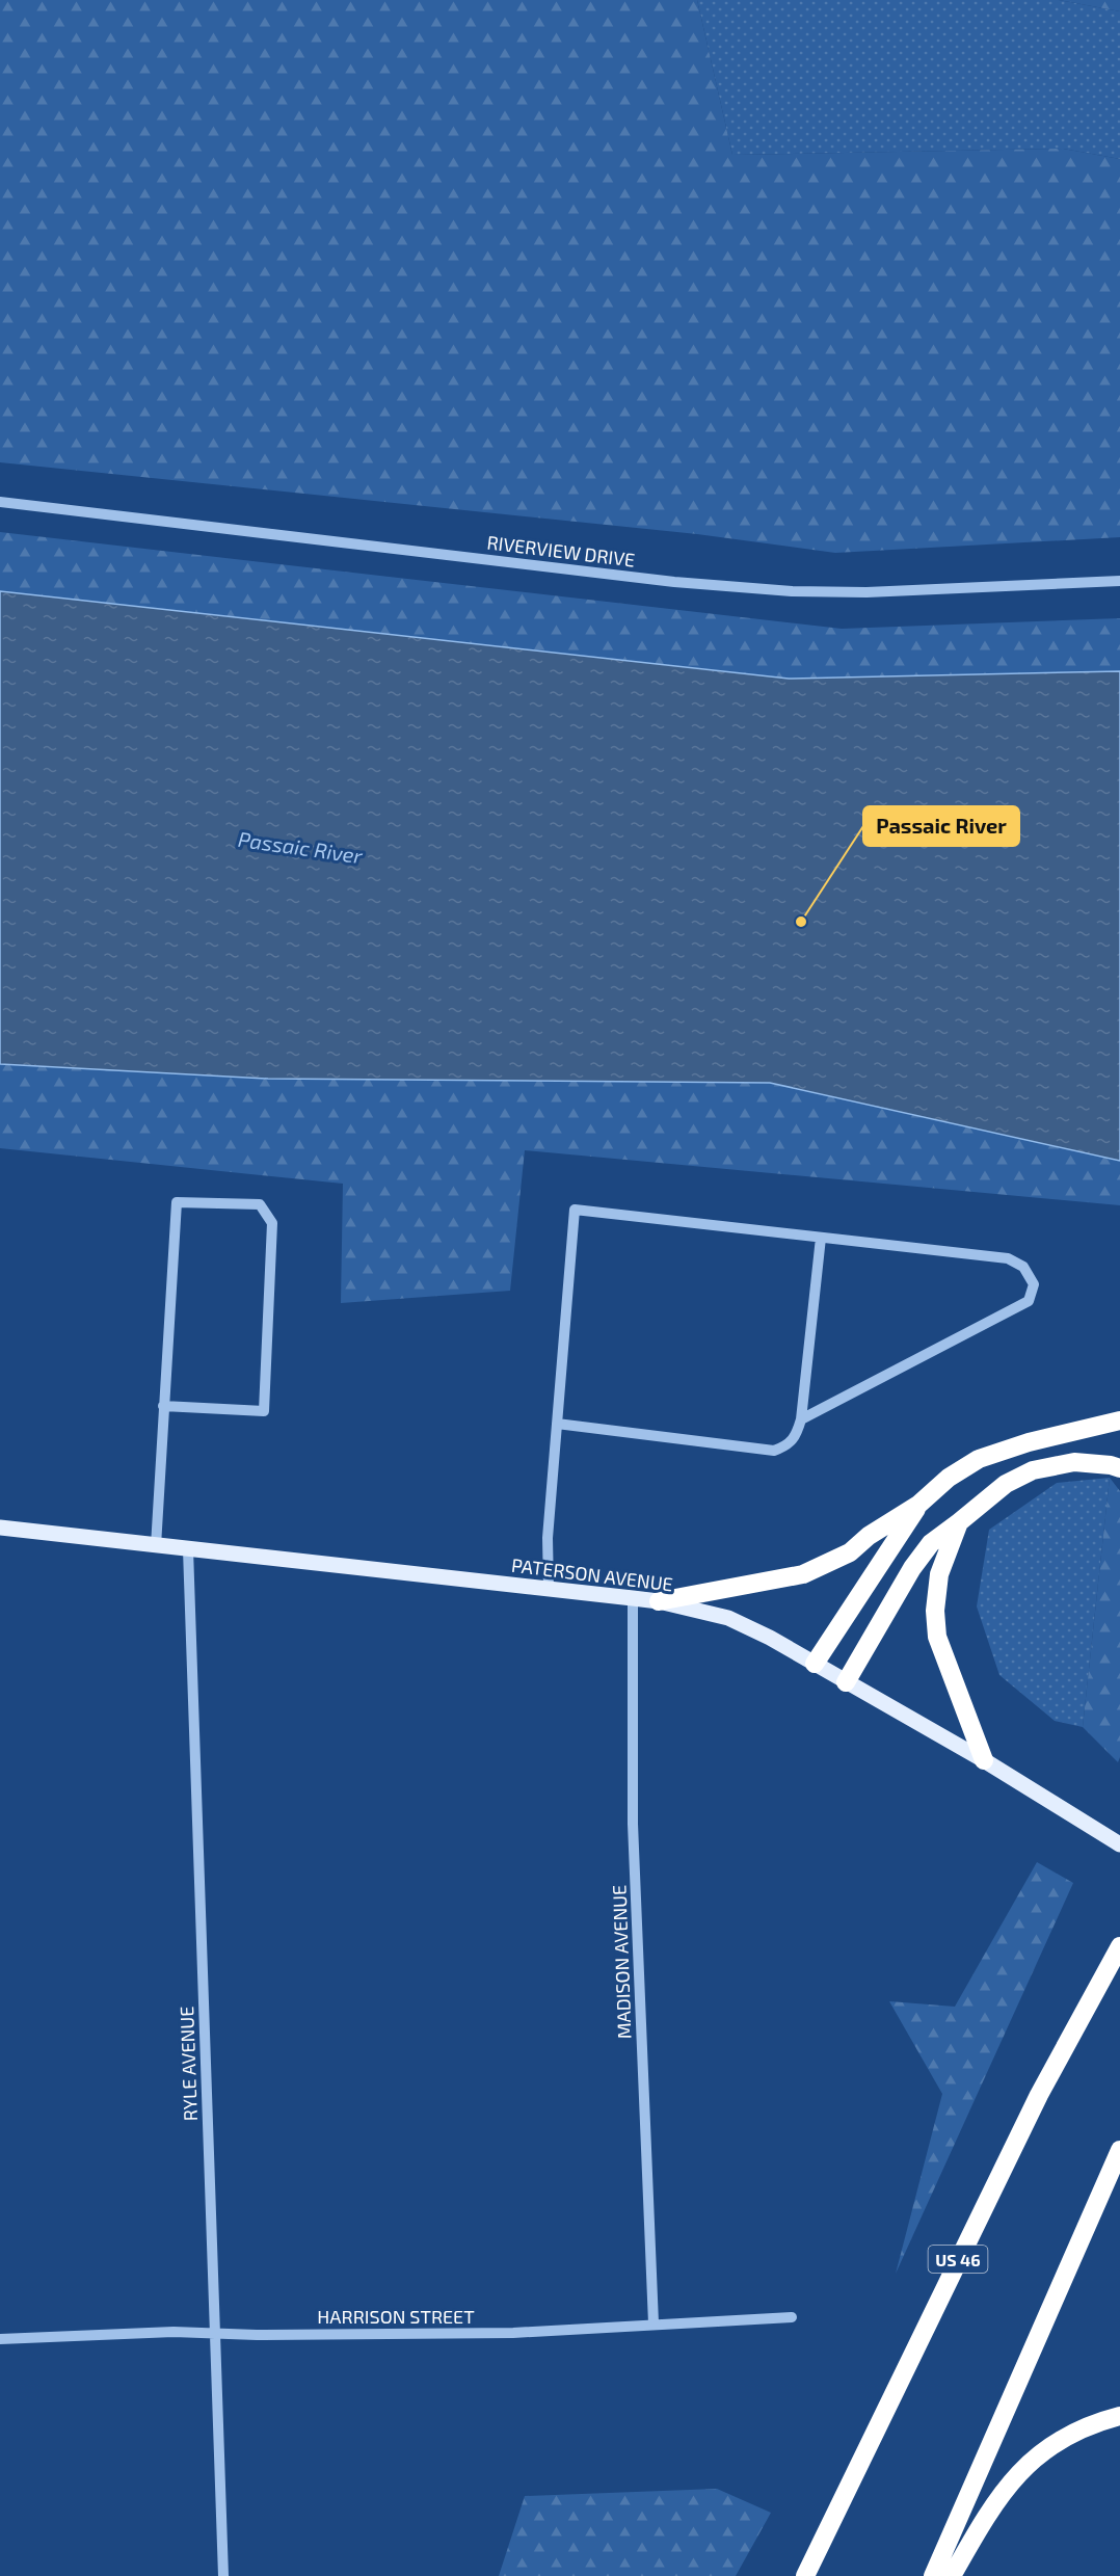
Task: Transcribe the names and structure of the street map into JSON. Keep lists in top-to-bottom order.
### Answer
{
  "streets": {
    "highway": ["US 46"],
    "main road": ["PATERSON AVENUE"],
    "street": [
      "RIVERVIEW DRIVE",
      "MADISON AVENUE",
      "RYLE AVENUE",
      "HARRISON STREET"
    ]
  },
  "crossings": [
    ["PATERSON AVENUE", "MADISON AVENUE"],
    ["PATERSON AVENUE", "RYLE AVENUE"],
    ["MADISON AVENUE", "HARRISON STREET"],
    ["RYLE AVENUE", "HARRISON STREET"]
  ],
  "water": ["Passaic River"],
  "places": ["Passaic River"]
}
